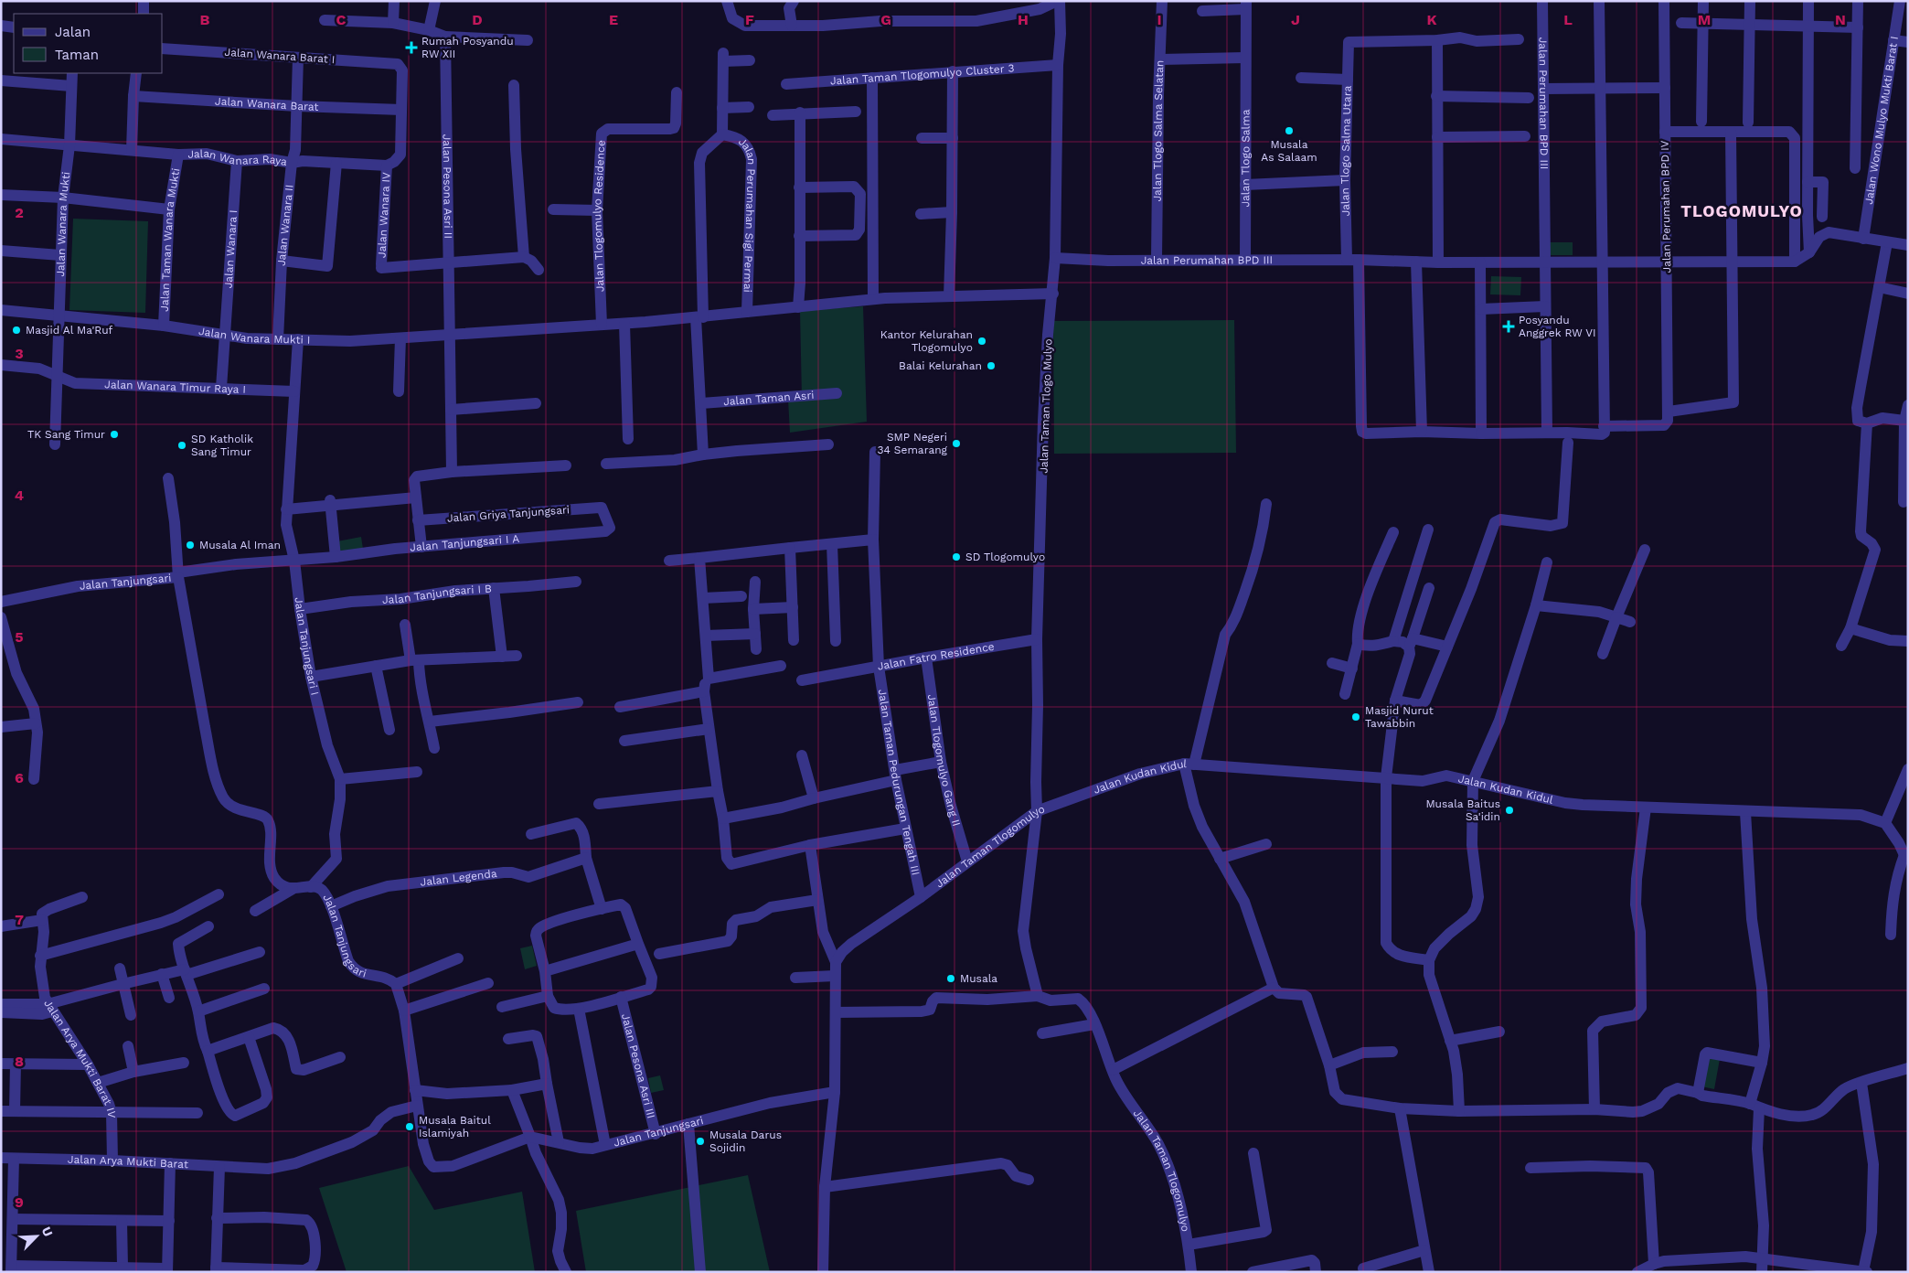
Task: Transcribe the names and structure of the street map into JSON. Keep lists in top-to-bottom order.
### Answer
{
  "streets": {
    "street": [
      "Jalan Wanara Barat I",
      "Jalan Taman Tlogomulyo Cluster 3",
      "Jalan Wanara Barat",
      "Jalan Perumahan BPD III",
      "Jalan Wono Mulyo Mukti Barat I",
      "Jalan Tlogo Salma Selatan",
      "Jalan Tlogo Salma Utara",
      "Jalan Wanara Raya",
      "Jalan Tlogo Salma",
      "Jalan Pesona Asri II",
      "Jalan Perumahan BPD IV",
      "Jalan Wanara IV",
      "Jalan Tlogomulyo Residence",
      "Jalan Perumahan Sigi Permai",
      "Jalan Wanara Mukti",
      "Jalan Wanara II",
      "Jalan Taman Wanara Mukti",
      "Jalan Wanara I",
      "Jalan Wanara Mukti I",
      "Jalan Wanara Timur Raya I",
      "Jalan Taman Asri",
      "Jalan Taman Tlogo Mulyo",
      "Jalan Griya Tanjungsari",
      "Jalan Tanjungsari I A",
      "Jalan Tanjungsari",
      "Jalan Tanjungsari I B",
      "Jalan Tanjungsari I",
      "Jalan Fatro Residence",
      "Jalan Tlogomulyo Gang II",
      "Jalan Kudan Kidul",
      "Jalan Taman Pedurungan Tengah III",
      "Jalan Taman Tlogomulyo",
      "Jalan Legenda",
      "Jalan Arya Mukti Barat IV",
      "Jalan Pesona Asri III",
      "Jalan Arya Mukti Barat"
    ]
  },
  "crossings": [
    ["Jalan Wanara Barat I", "Jalan Wanara Barat"],
    ["Jalan Wanara Barat I", "Jalan Wanara II"],
    ["Jalan Taman Tlogomulyo Cluster 3", "Jalan Taman Tlogo Mulyo"],
    ["Jalan Wanara Barat", "Jalan Wanara II"],
    ["Jalan Perumahan BPD III", "Jalan Tlogo Salma Selatan"],
    ["Jalan Perumahan BPD III", "Jalan Tlogo Salma Utara"],
    ["Jalan Perumahan BPD III", "Jalan Tlogo Salma"],
    ["Jalan Perumahan BPD III", "Jalan Perumahan BPD IV"],
    ["Jalan Perumahan BPD III", "Jalan Taman Tlogo Mulyo"],
    ["Jalan Wanara Raya", "Jalan Wanara IV"],
    ["Jalan Wanara Raya", "Jalan Wanara Mukti"],
    ["Jalan Wanara Raya", "Jalan Wanara II"],
    ["Jalan Wanara Raya", "Jalan Taman Wanara Mukti"],
    ["Jalan Wanara Raya", "Jalan Wanara I"],
    ["Jalan Pesona Asri II", "Jalan Wanara IV"],
    ["Jalan Pesona Asri II", "Jalan Wanara Mukti I"],
    ["Jalan Tlogomulyo Residence", "Jalan Wanara Mukti I"],
    ["Jalan Perumahan Sigi Permai", "Jalan Wanara Mukti I"],
    ["Jalan Wanara Mukti", "Jalan Wanara Mukti I"],
    ["Jalan Wanara Mukti", "Jalan Wanara Timur Raya I"],
    ["Jalan Wanara II", "Jalan Wanara Mukti I"],
    ["Jalan Taman Wanara Mukti", "Jalan Wanara Mukti I"],
    ["Jalan Wanara I", "Jalan Wanara Mukti I"],
    ["Jalan Wanara I", "Jalan Wanara Timur Raya I"],
    ["Jalan Wanara Mukti I", "Jalan Taman Tlogo Mulyo"],
    ["Jalan Wanara Mukti I", "Jalan Tanjungsari I"],
    ["Jalan Wanara Timur Raya I", "Jalan Tanjungsari I"],
    ["Jalan Taman Tlogo Mulyo", "Jalan Fatro Residence"],
    ["Jalan Taman Tlogo Mulyo", "Jalan Kudan Kidul"],
    ["Jalan Taman Tlogo Mulyo", "Jalan Taman Tlogomulyo"],
    ["Jalan Griya Tanjungsari", "Jalan Tanjungsari I A"],
    ["Jalan Tanjungsari I A", "Jalan Tanjungsari"],
    ["Jalan Tanjungsari I A", "Jalan Tanjungsari I"],
    ["Jalan Tanjungsari", "Jalan Tanjungsari I"],
    ["Jalan Tanjungsari", "Jalan Legenda"],
    ["Jalan Tanjungsari", "Jalan Pesona Asri III"],
    ["Jalan Tanjungsari I B", "Jalan Tanjungsari I"],
    ["Jalan Fatro Residence", "Jalan Tlogomulyo Gang II"],
    ["Jalan Fatro Residence", "Jalan Taman Pedurungan Tengah III"],
    ["Jalan Tlogomulyo Gang II", "Jalan Taman Tlogomulyo"],
    ["Jalan Kudan Kidul", "Jalan Taman Tlogomulyo"],
    ["Jalan Taman Pedurungan Tengah III", "Jalan Taman Tlogomulyo"],
    ["Jalan Arya Mukti Barat IV", "Jalan Arya Mukti Barat"]
  ],
  "districts": ["TLOGOMULYO"],
  "places": {
    "health": ["Rumah Posyandu RW XII", "Posyandu Anggrek RW VI"],
    "other": [
      "Musala As Salaam",
      "Masjid Al Ma'Ruf",
      "Kantor Kelurahan Tlogomulyo",
      "Balai Kelurahan",
      "TK Sang Timur",
      "SMP Negeri 34 Semarang",
      "SD Katholik Sang Timur",
      "Musala Al Iman",
      "SD Tlogomulyo",
      "Masjid Nurut Tawabbin",
      "Musala Baitus Sa'idin",
      "Musala",
      "Musala Baitul Islamiyah",
      "Musala Darus Sojidin"
    ]
  },
  "legend": ["Jalan", "Taman"],
  "north": "top right",
  "grid": {
    "columns": [
      "B",
      "C",
      "D",
      "E",
      "F",
      "G",
      "H",
      "I",
      "J",
      "K",
      "L",
      "M",
      "N"
    ],
    "rows": [
      "2",
      "3",
      "4",
      "5",
      "6",
      "7",
      "8",
      "9"
    ]
  }
}
